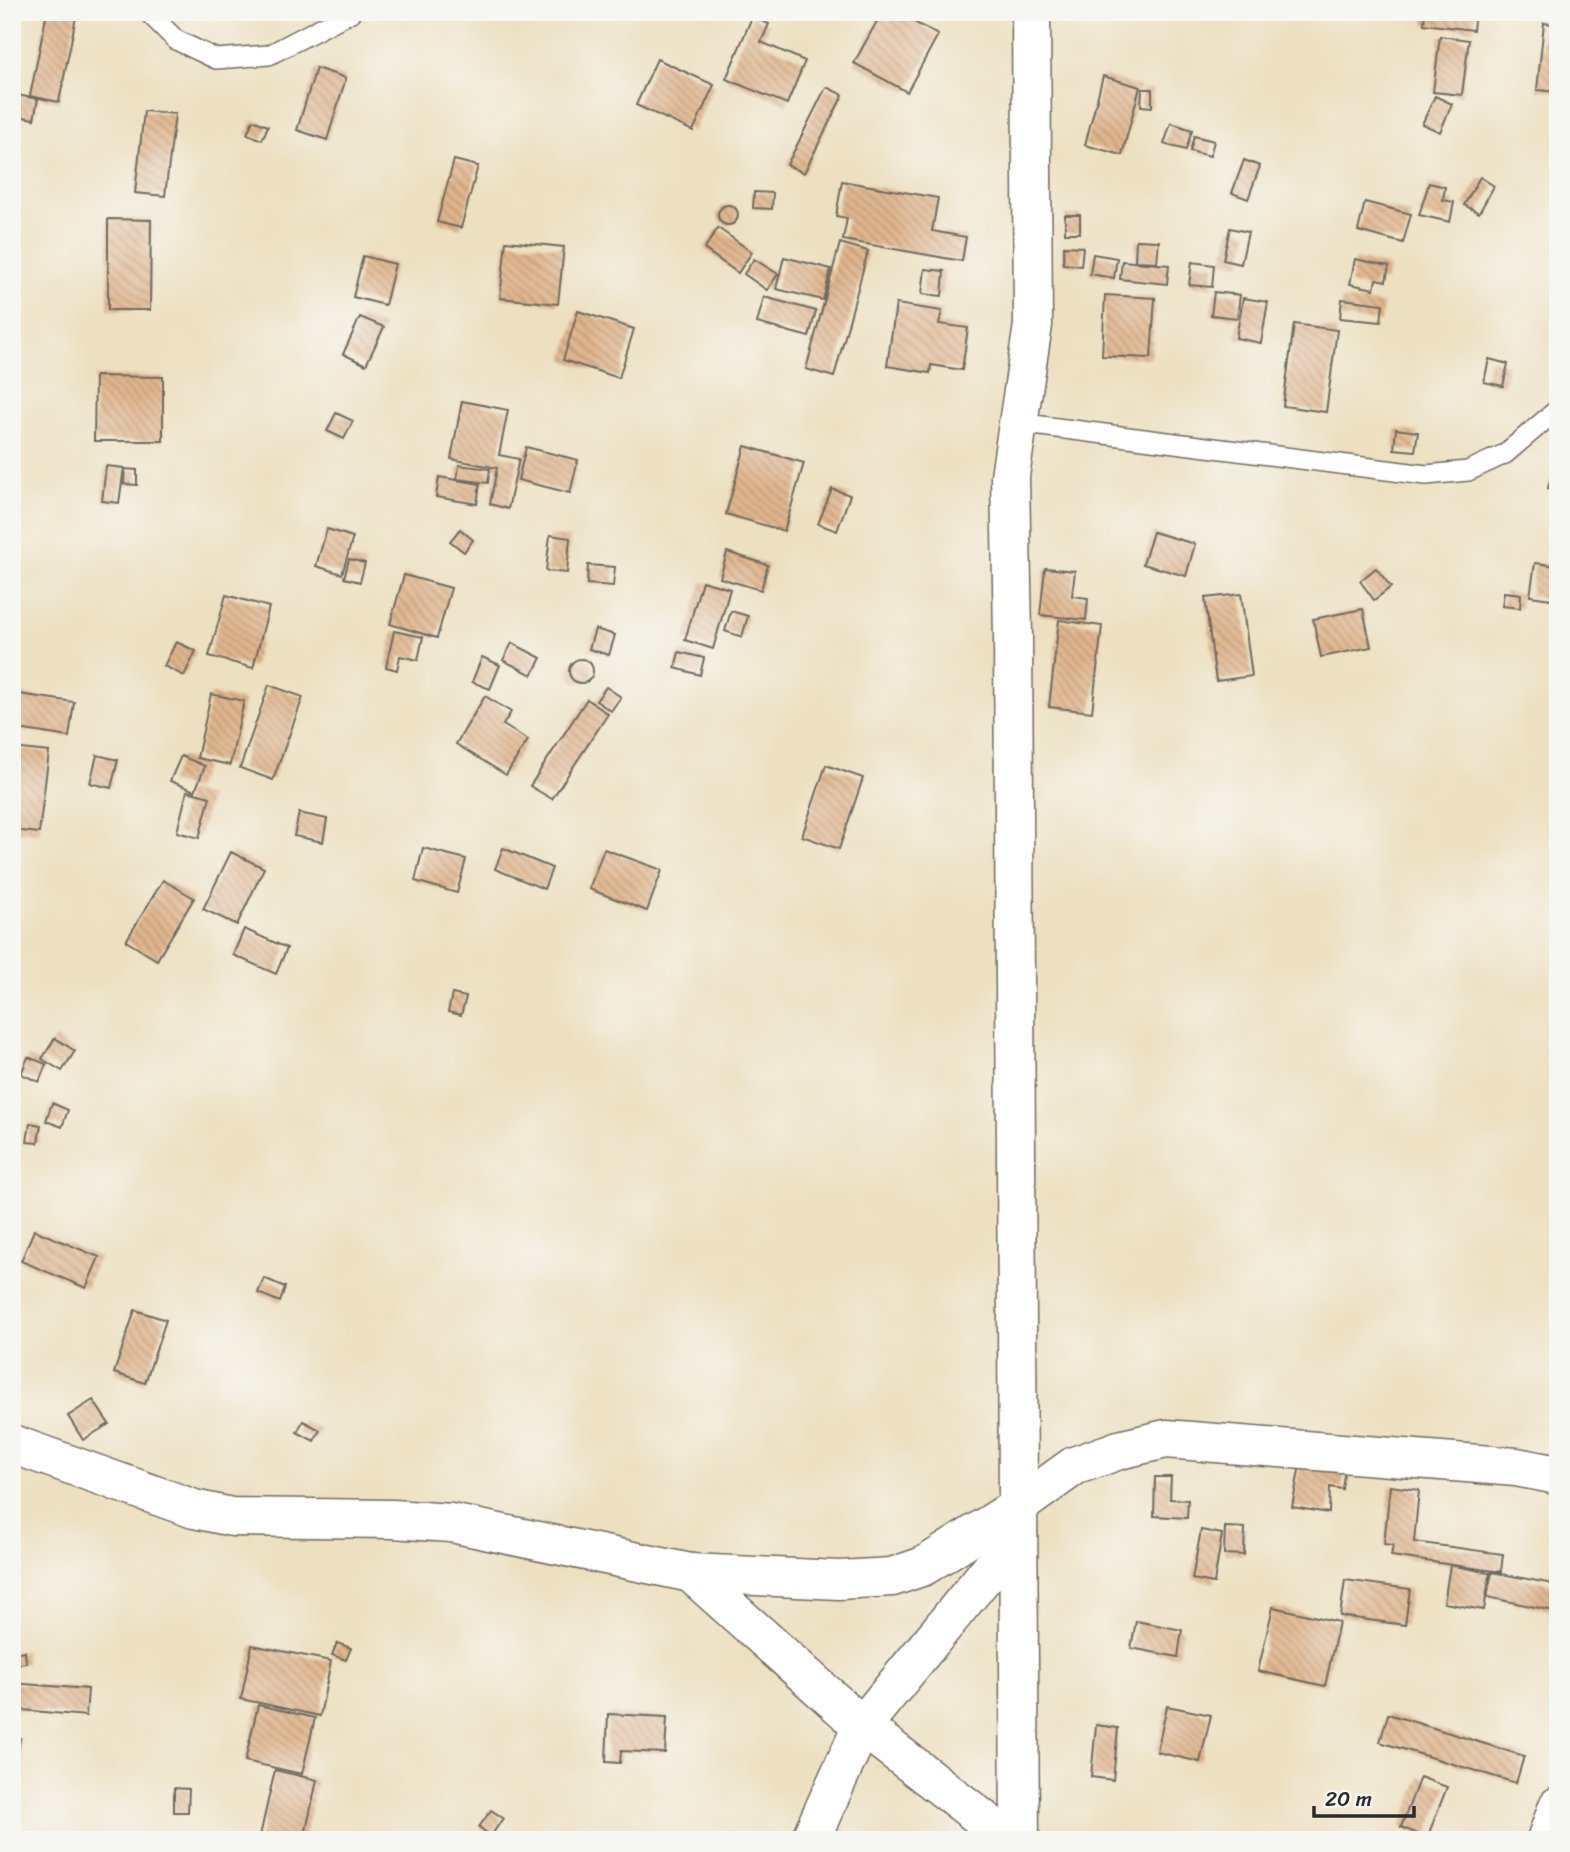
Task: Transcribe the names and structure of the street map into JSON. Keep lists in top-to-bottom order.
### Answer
{
  "scale_bar": "20 m"
}
